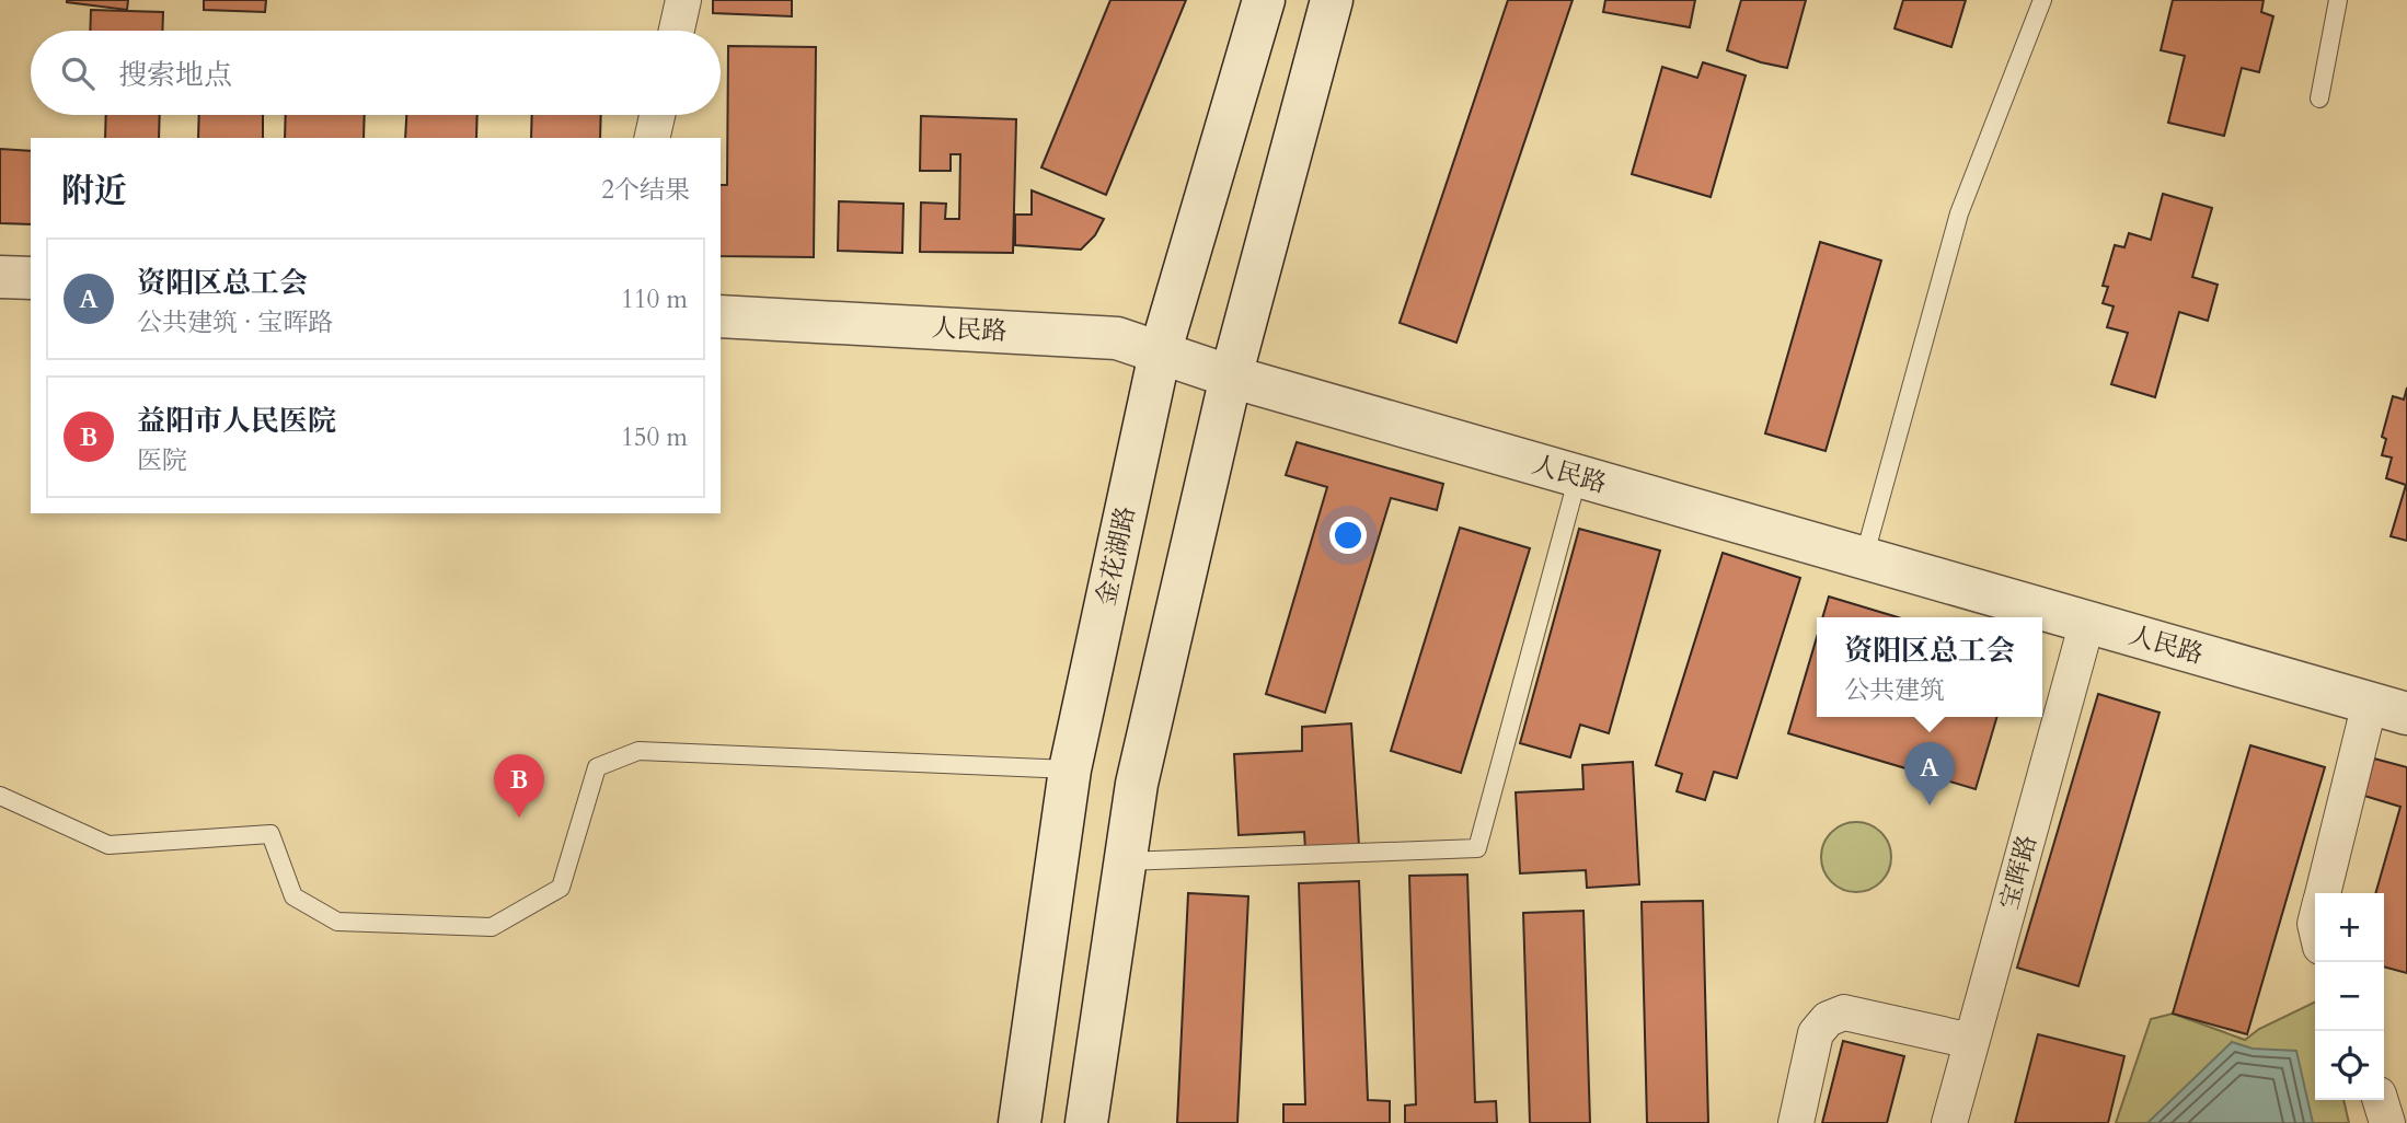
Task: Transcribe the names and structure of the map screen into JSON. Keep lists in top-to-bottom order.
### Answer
{
  "streets": {
    "main road": ["人民路", "金花湖路"],
    "street": ["宝晖路"]
  },
  "crossings": [
    ["人民路", "金花湖路"],
    ["人民路", "宝晖路"]
  ],
  "page": {
    "search": "搜索地点",
    "heading": ["附近", "2个结果"],
    "list": [
      {
        "mark": "A",
        "name": "资阳区总工会",
        "note": "公共建筑 · 宝晖路",
        "value": "110 m"
      },
      {
        "mark": "B",
        "name": "益阳市人民医院",
        "note": "医院",
        "value": "150 m"
      }
    ],
    "popup": ["资阳区总工会", "公共建筑"],
    "pins": ["A", "B"],
    "map_buttons": ["+", "−"]
  }
}
